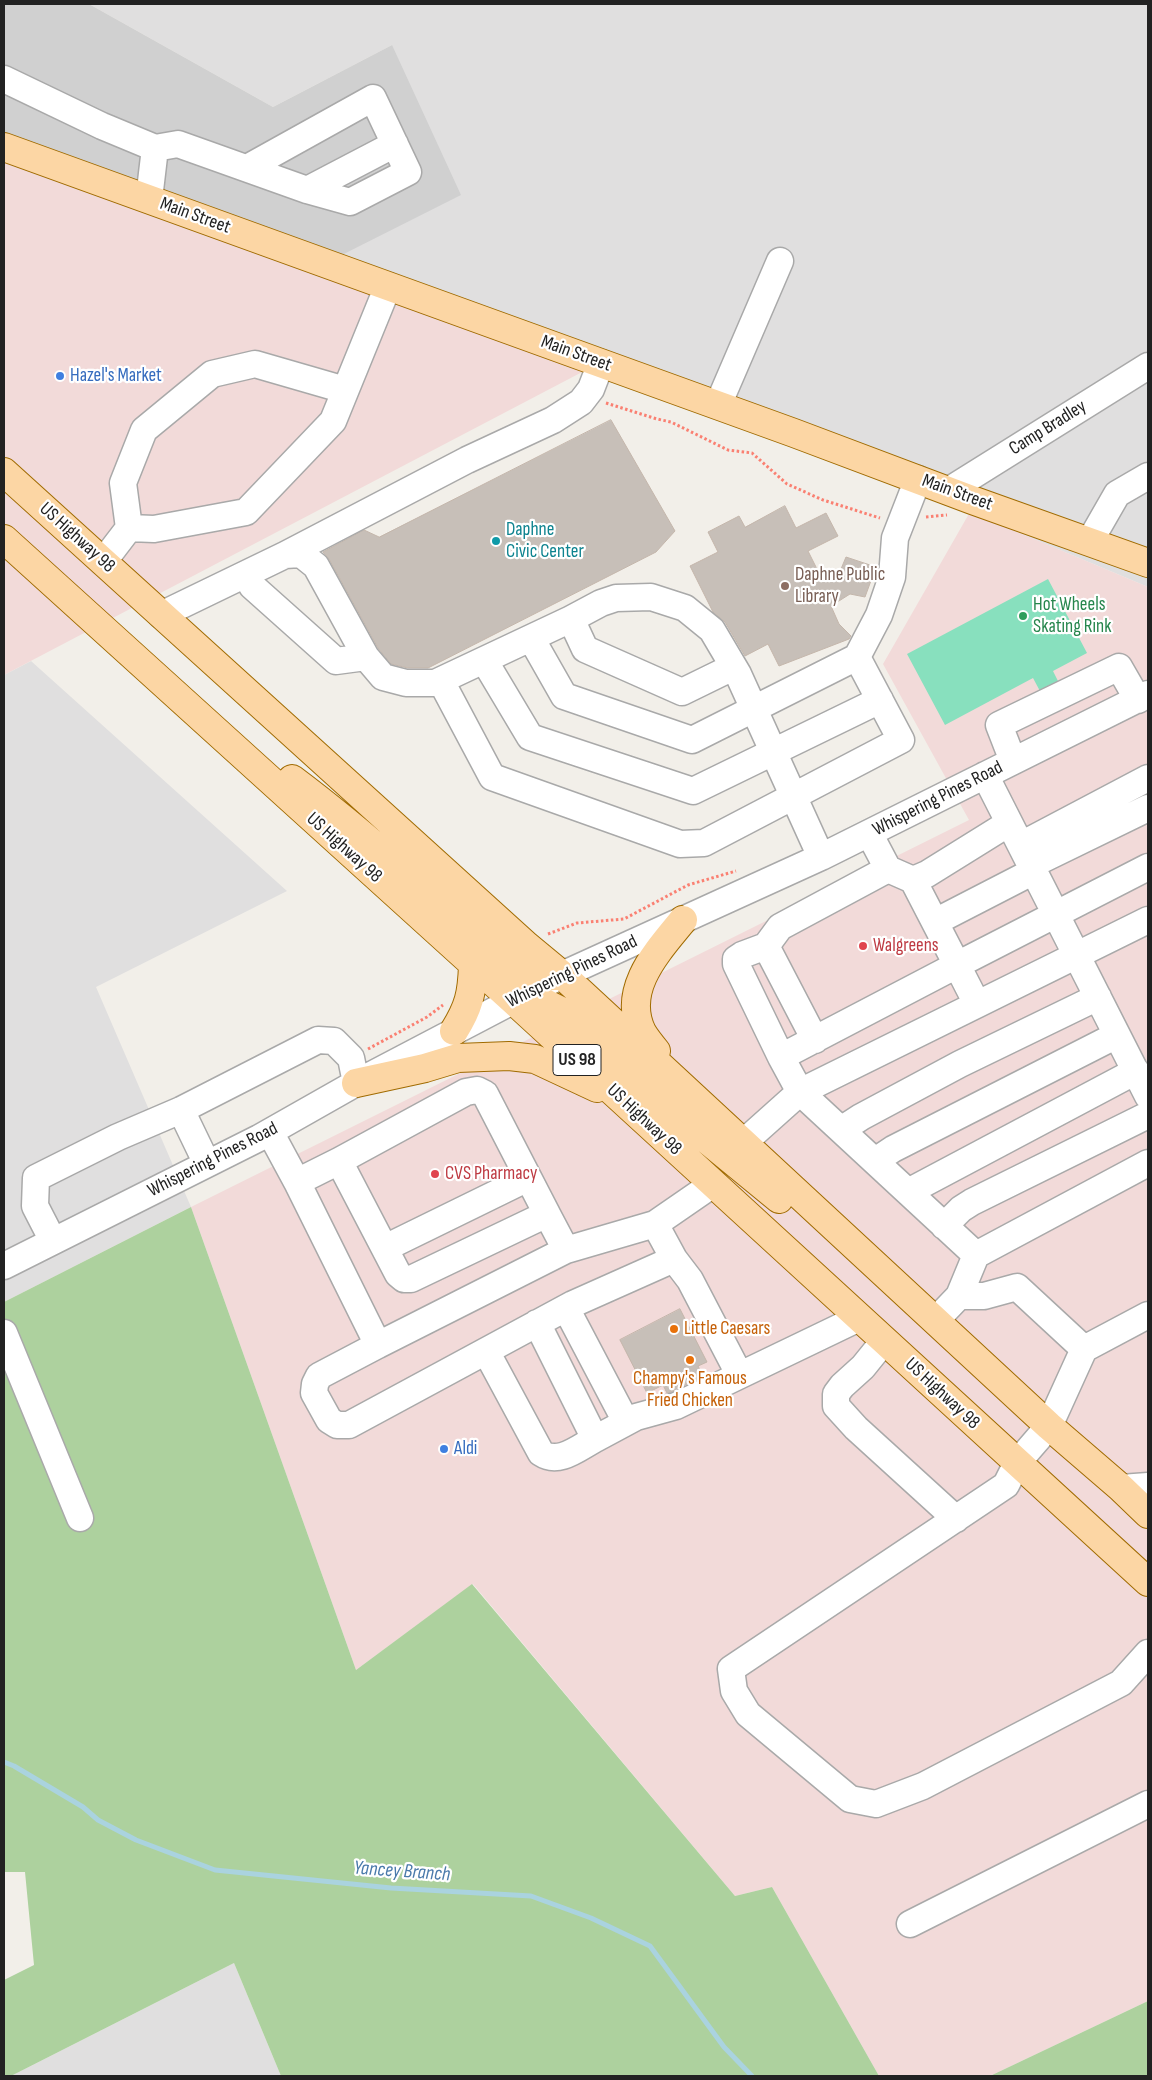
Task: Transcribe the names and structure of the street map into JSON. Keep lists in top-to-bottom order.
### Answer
{
  "streets": {
    "main road": ["Main Street", "US Highway 98", "US 98"],
    "street": ["Camp Bradley", "Whispering Pines Road"]
  },
  "crossings": [
    ["Main Street", "Camp Bradley"],
    ["US Highway 98", "Whispering Pines Road"]
  ],
  "water": ["Yancey Branch"],
  "places": [
    "Hazel's Market",
    "Daphne Civic Center",
    "Daphne Public Library",
    "Hot Wheels Skating Rink",
    "Walgreens",
    "CVS Pharmacy",
    "Little Caesars",
    "Champy's Famous Fried Chicken",
    "Aldi"
  ]
}
